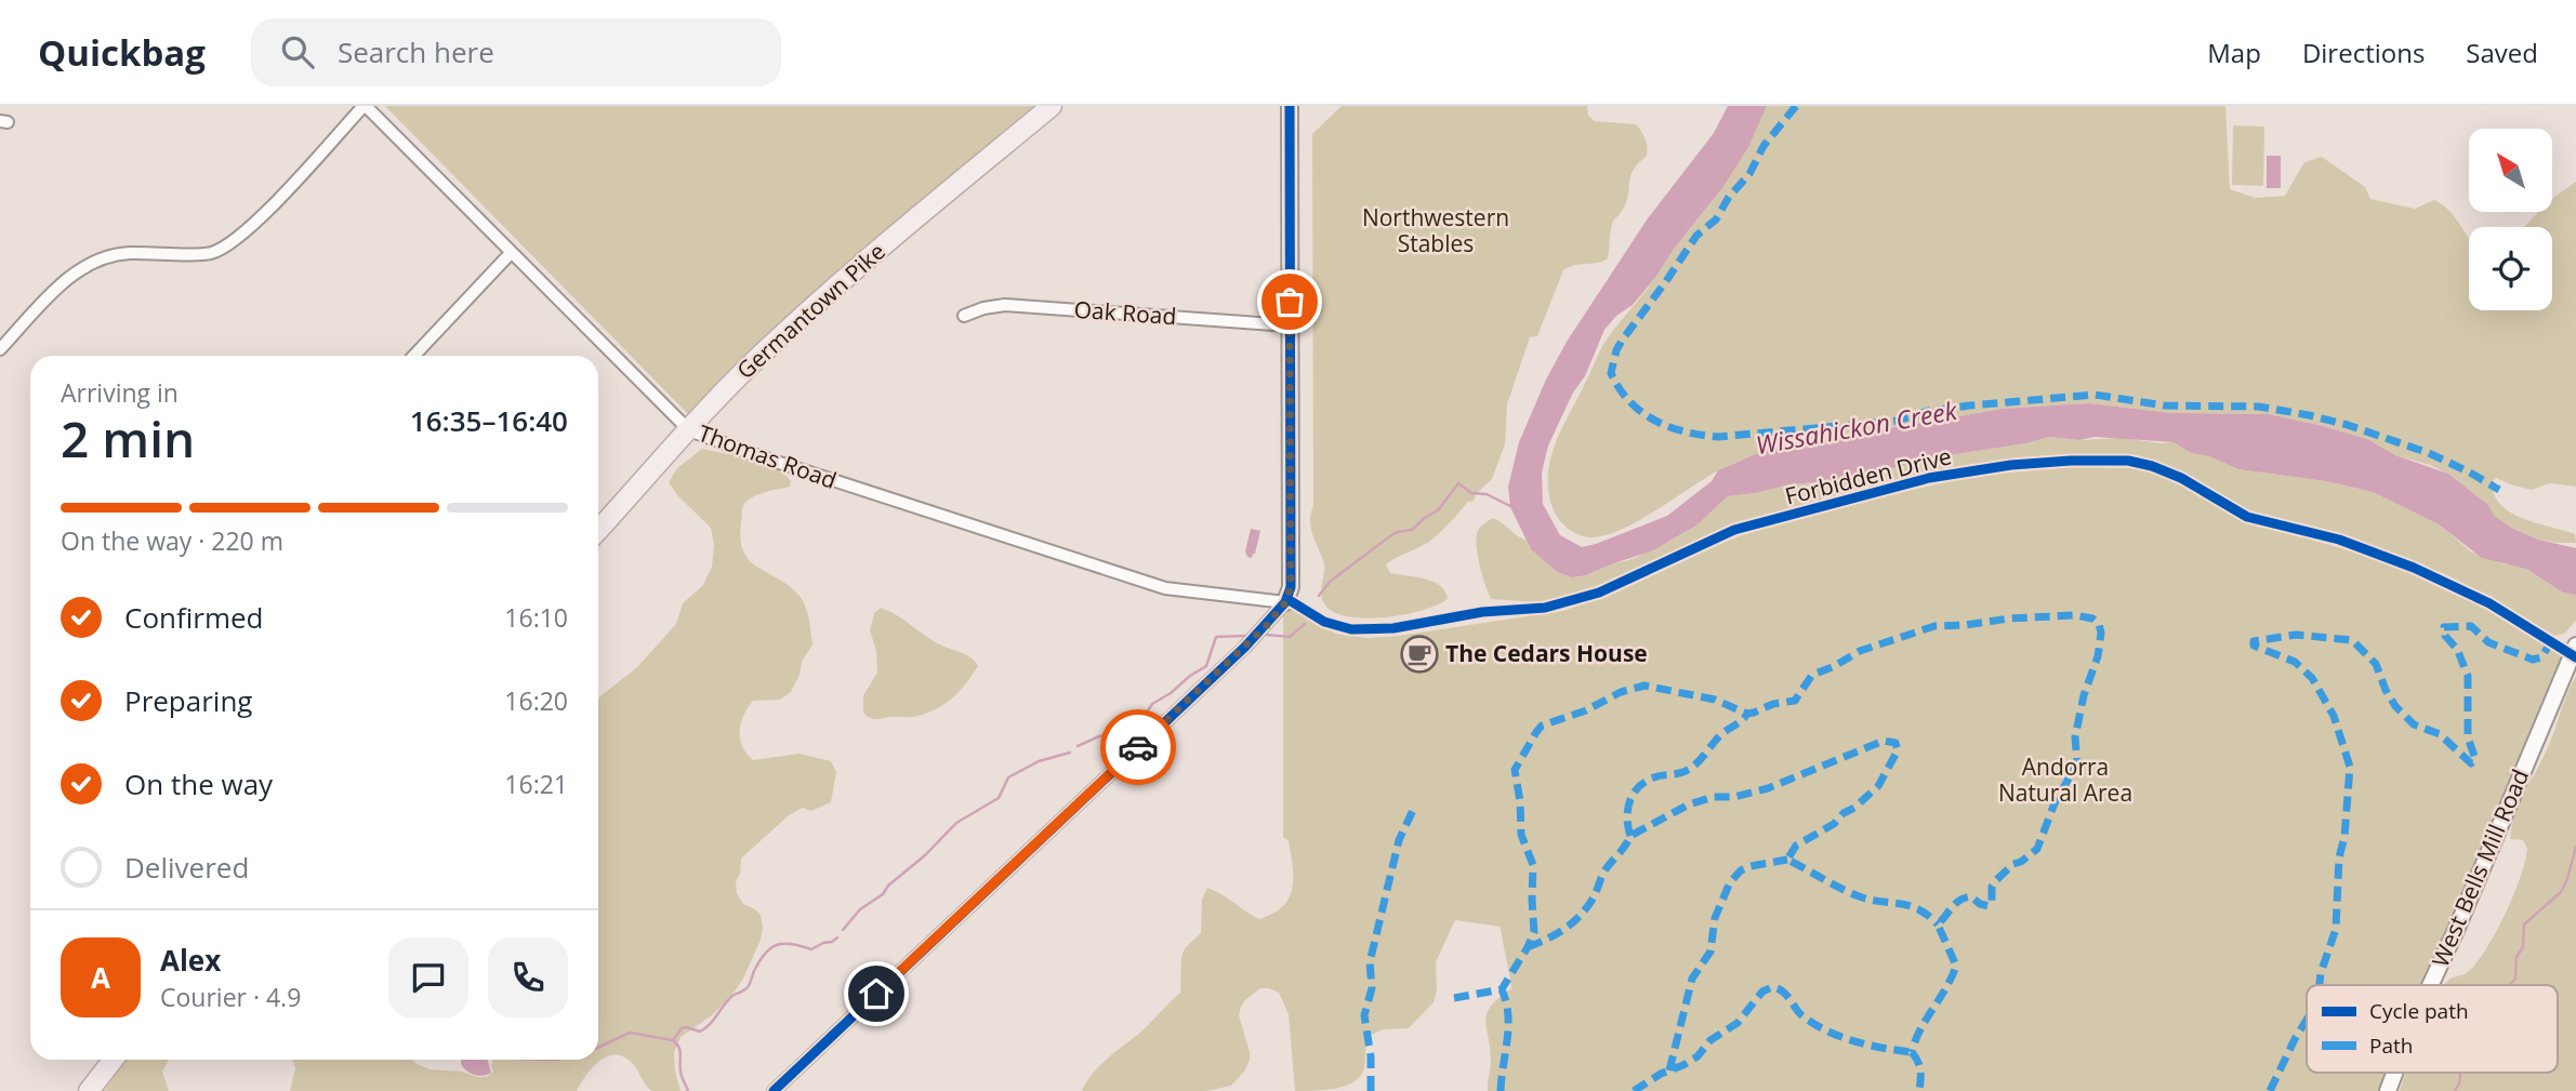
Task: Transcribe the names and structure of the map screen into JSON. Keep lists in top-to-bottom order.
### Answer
{
  "streets": {
    "main road": ["Germantown Pike"],
    "street": ["Oak Road", "Thomas Road", "West Bells Mill Road"],
    "cycle path": ["Forbidden Drive"]
  },
  "crossings": [
    ["Germantown Pike", "Thomas Road"]
  ],
  "water": ["Wissahickon Creek"],
  "parks": ["Northwestern Stables", "Andorra Natural Area"],
  "places": {
    "cafe": ["The Cedars House"]
  },
  "legend": ["Cycle path", "Path"],
  "north": "top left",
  "page": {
    "header": "Quickbag",
    "search": "Search here",
    "nav": ["Map", "Directions", "Saved"],
    "heading": ["2 min", "Arriving in", "16:35–16:40"],
    "panel": ["Alex", "Courier · 4.9"],
    "bar": "On the way · 220 m",
    "list": [
      ["Confirmed", "16:10"],
      ["Preparing", "16:20"],
      ["On the way", "16:21"],
      "Delivered"
    ],
    "round": "A"
  }
}
